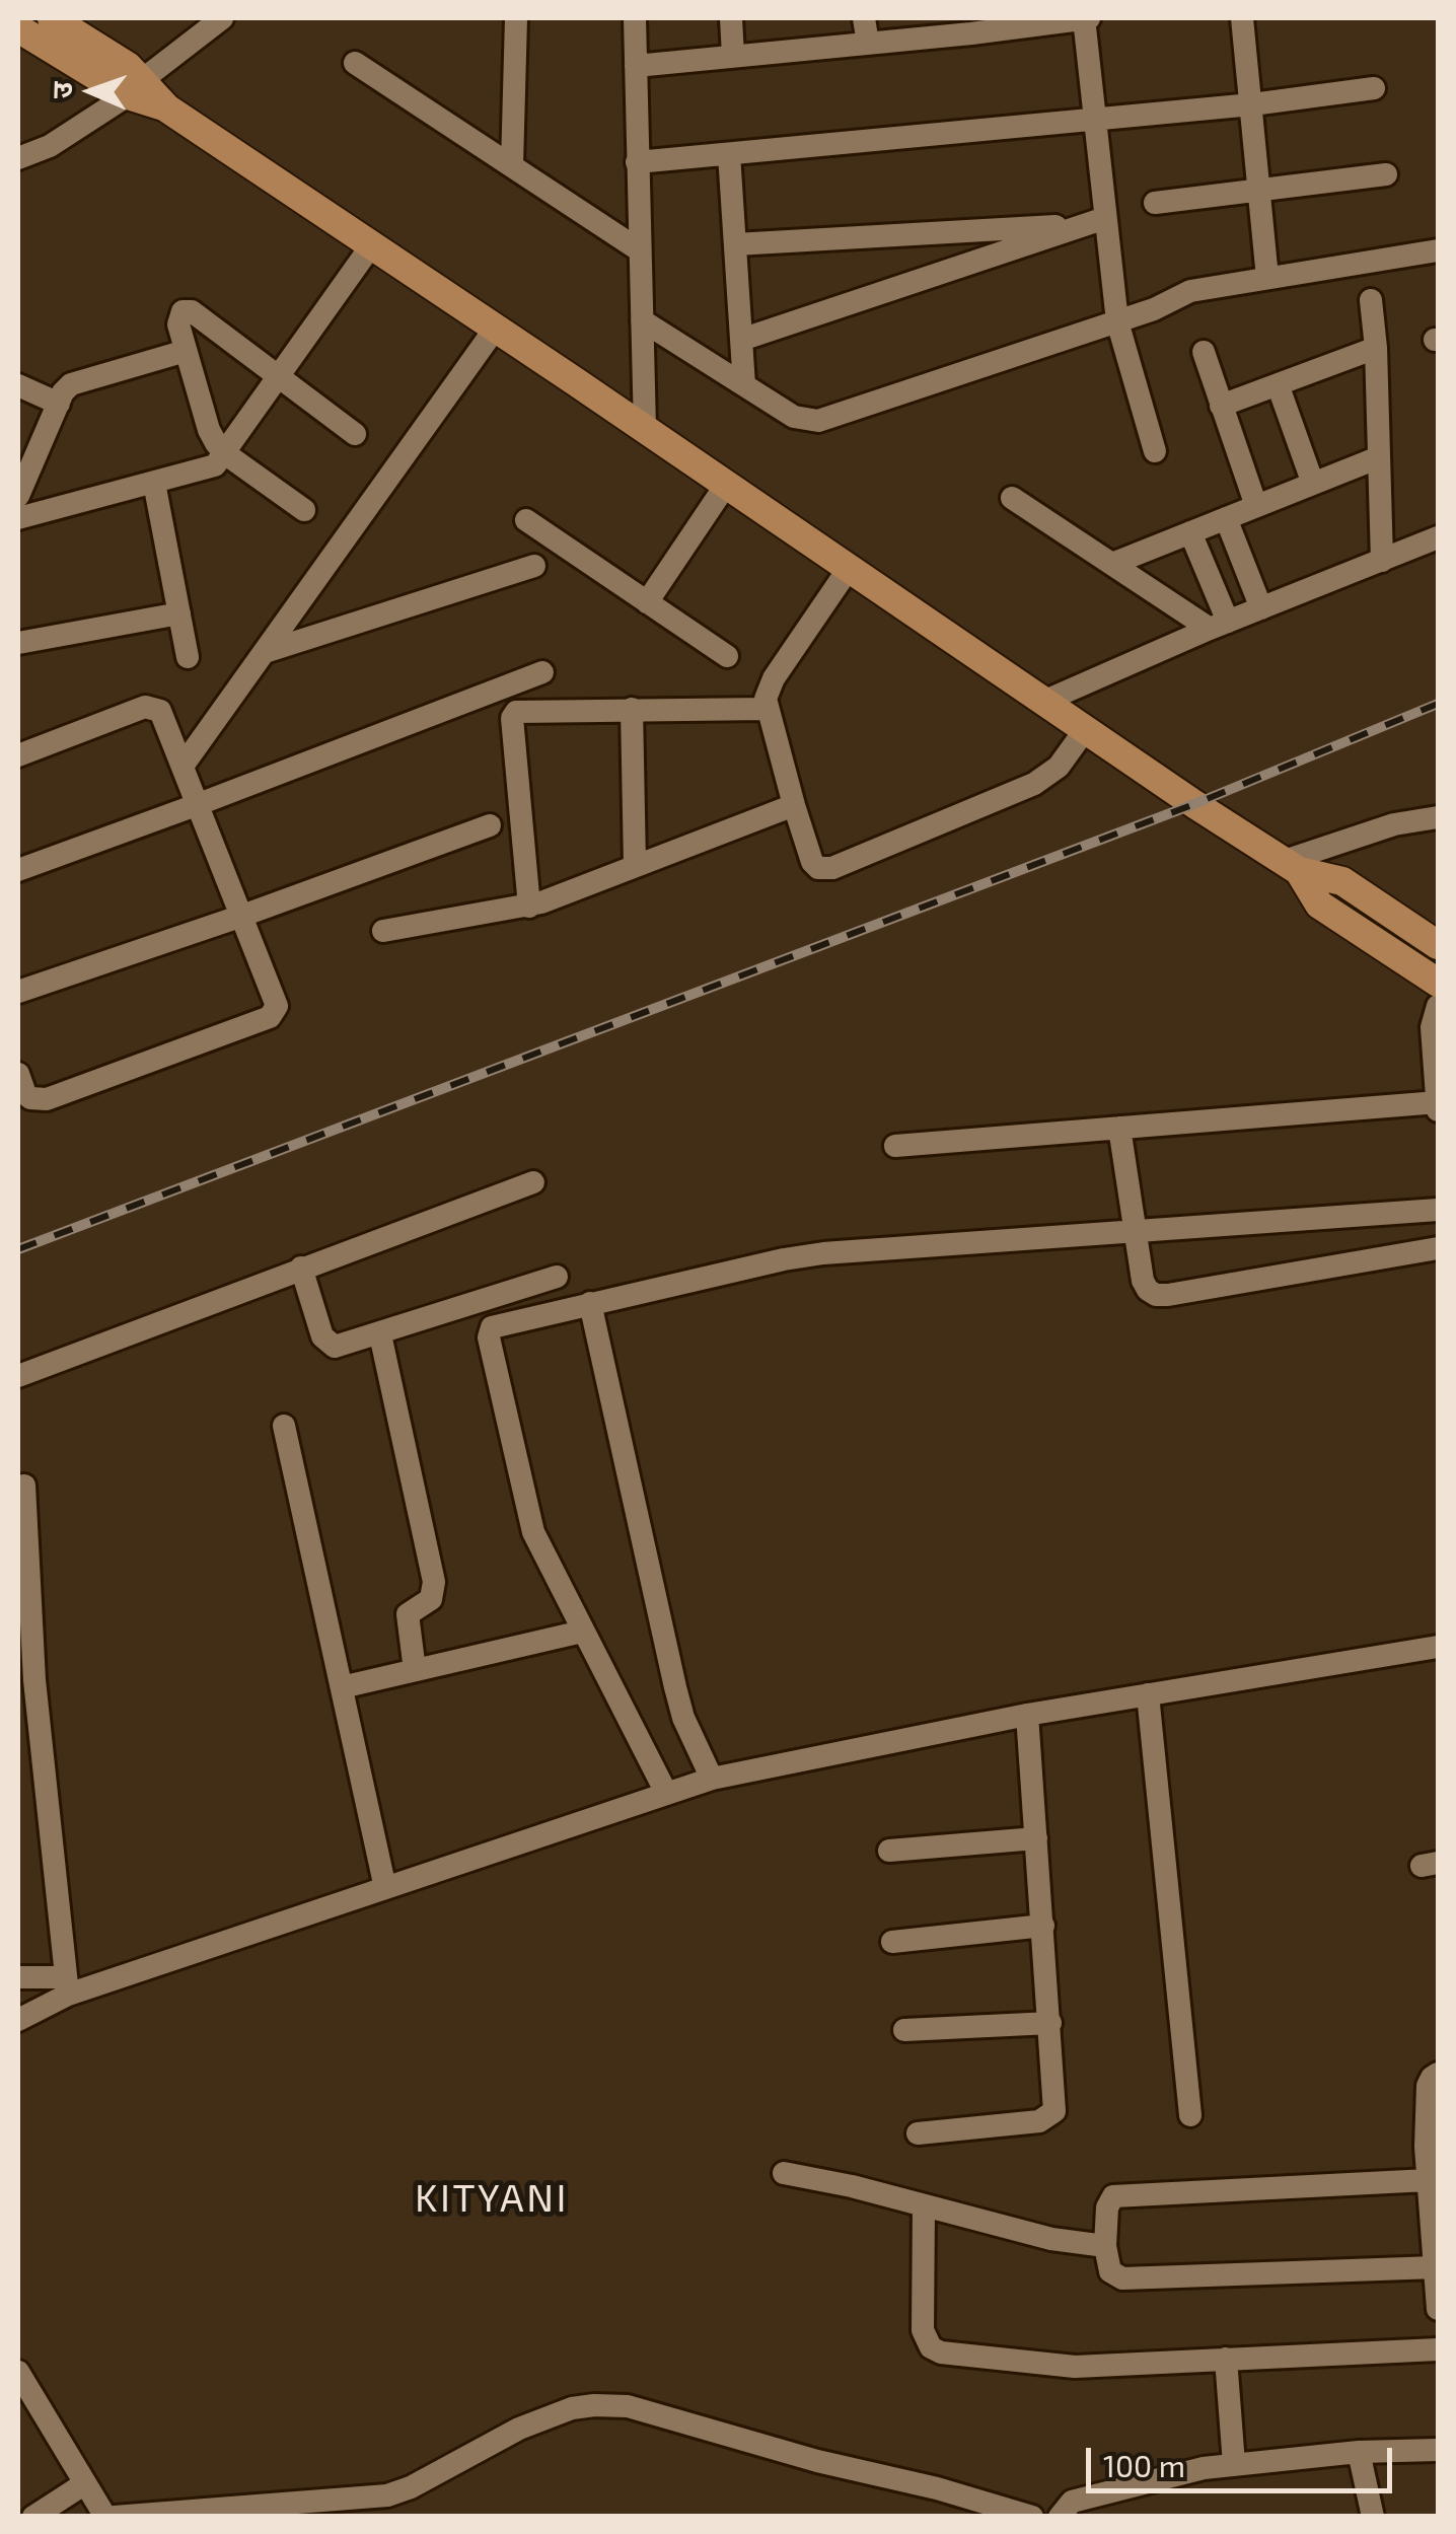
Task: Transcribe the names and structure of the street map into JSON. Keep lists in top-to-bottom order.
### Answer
{
  "districts": ["KITYANI"],
  "scale_bar": "100 m",
  "north": "left"
}
